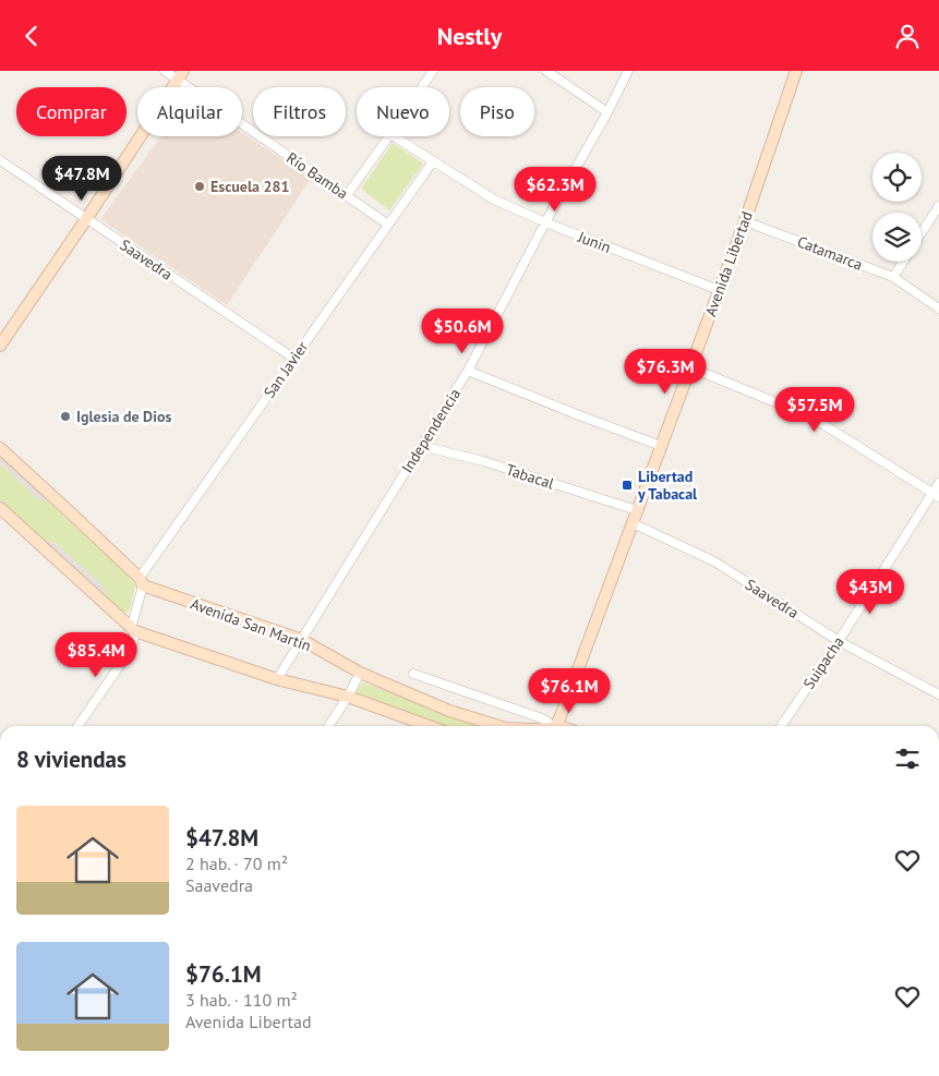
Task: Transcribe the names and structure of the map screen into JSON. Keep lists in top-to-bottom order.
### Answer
{
  "streets": {
    "main road": ["Avenida Libertad", "Avenida San Martín"],
    "street": [
      "Río Bamba",
      "Junin",
      "Catamarca",
      "Saavedra",
      "San Javier",
      "Independencia",
      "Tabacal",
      "Suipacha"
    ]
  },
  "crossings": [
    ["Río Bamba", "San Javier"],
    ["Junin", "Avenida Libertad"],
    ["Junin", "San Javier"],
    ["Junin", "Independencia"],
    ["Catamarca", "Avenida Libertad"],
    ["Saavedra", "Avenida Libertad"],
    ["Saavedra", "San Javier"],
    ["Saavedra", "Suipacha"],
    ["Avenida Libertad", "Tabacal"],
    ["San Javier", "Avenida San Martín"],
    ["Independencia", "Tabacal"],
    ["Independencia", "Avenida San Martín"]
  ],
  "places": {
    "other": ["Escuela 281", "Iglesia de Dios"],
    "transit": ["Libertad y Tabacal"]
  },
  "page": {
    "header": "Nestly",
    "chip": [
      "Comprar",
      "Alquilar",
      "Filtros",
      "Nuevo",
      "Piso"
    ],
    "price": [
      "$47.8M",
      "$62.3M",
      "$50.6M",
      "$76.3M",
      "$57.5M",
      "$43M",
      "$85.4M",
      "$76.1M"
    ],
    "heading": "8 viviendas",
    "list": [
      {
        "name": "$47.8M",
        "note": "2 hab. · 70 m² · Saavedra"
      },
      {
        "name": "$76.1M",
        "note": "3 hab. · 110 m² · Avenida Libertad"
      }
    ]
  }
}
